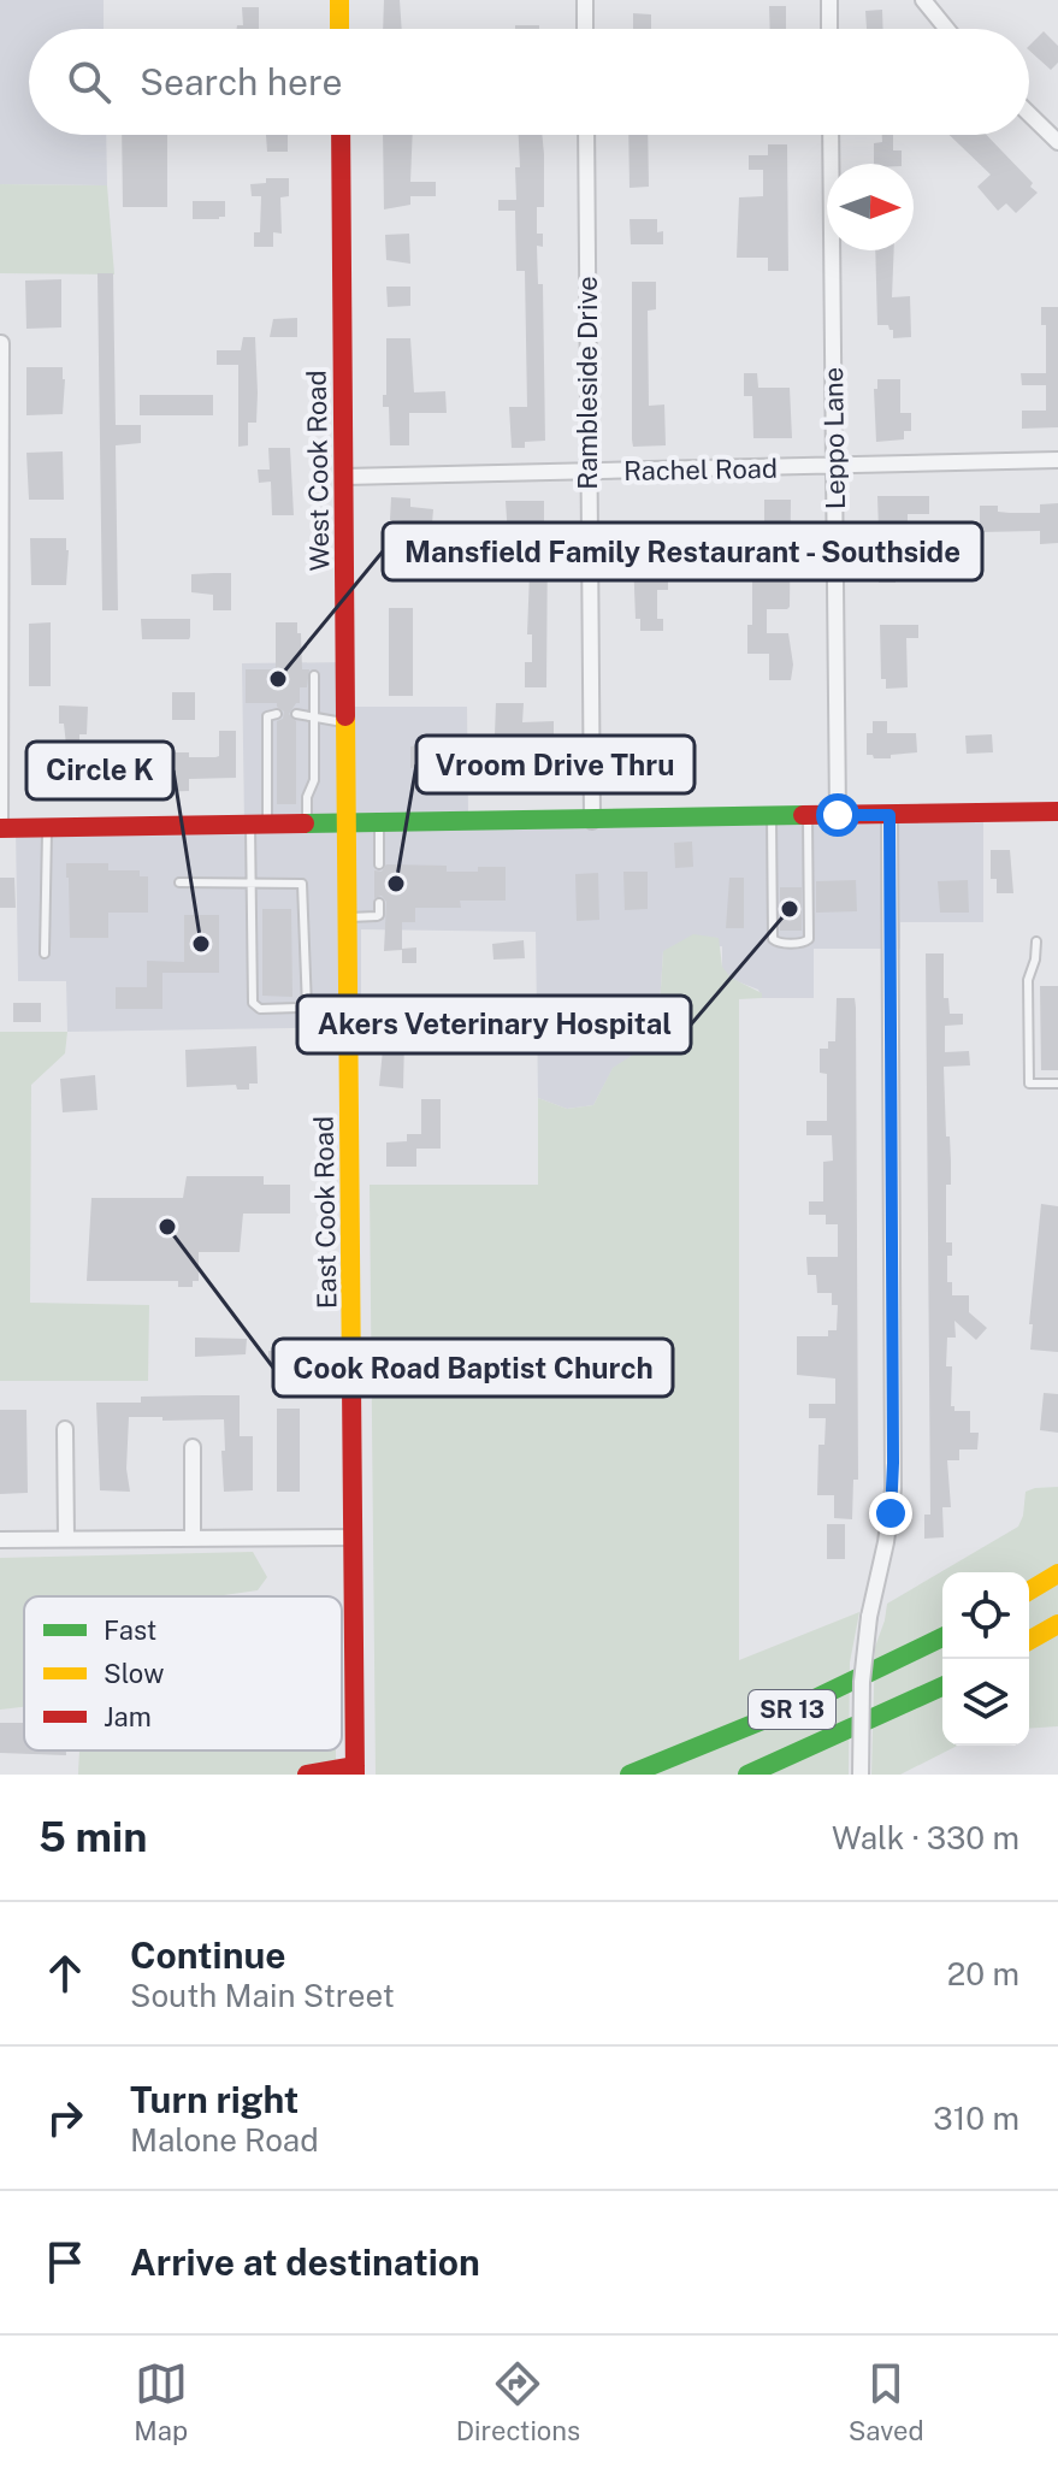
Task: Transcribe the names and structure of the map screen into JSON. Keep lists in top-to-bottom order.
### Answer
{
  "streets": {
    "main road": ["West Cook Road", "East Cook Road", "SR 13"],
    "street": ["Rambleside Drive", "Leppo Lane", "Rachel Road"]
  },
  "crossings": [
    ["Rambleside Drive", "Rachel Road"],
    ["Leppo Lane", "Rachel Road"],
    ["Rachel Road", "West Cook Road"],
    ["West Cook Road", "East Cook Road"]
  ],
  "places": [
    "Mansfield Family Restaurant - Southside",
    "Vroom Drive Thru",
    "Akers Veterinary Hospital",
    "Circle K",
    "Cook Road Baptist Church"
  ],
  "legend": ["Fast", "Slow", "Jam"],
  "north": "right",
  "page": {
    "search": "Search here",
    "heading": ["5 min", "Walk · 330 m"],
    "list": [
      ["Continue", "South Main Street", "20 m"],
      ["Turn right", "Malone Road", "310 m"],
      "Arrive at destination"
    ],
    "nav": ["Map", "Directions", "Saved"]
  }
}
